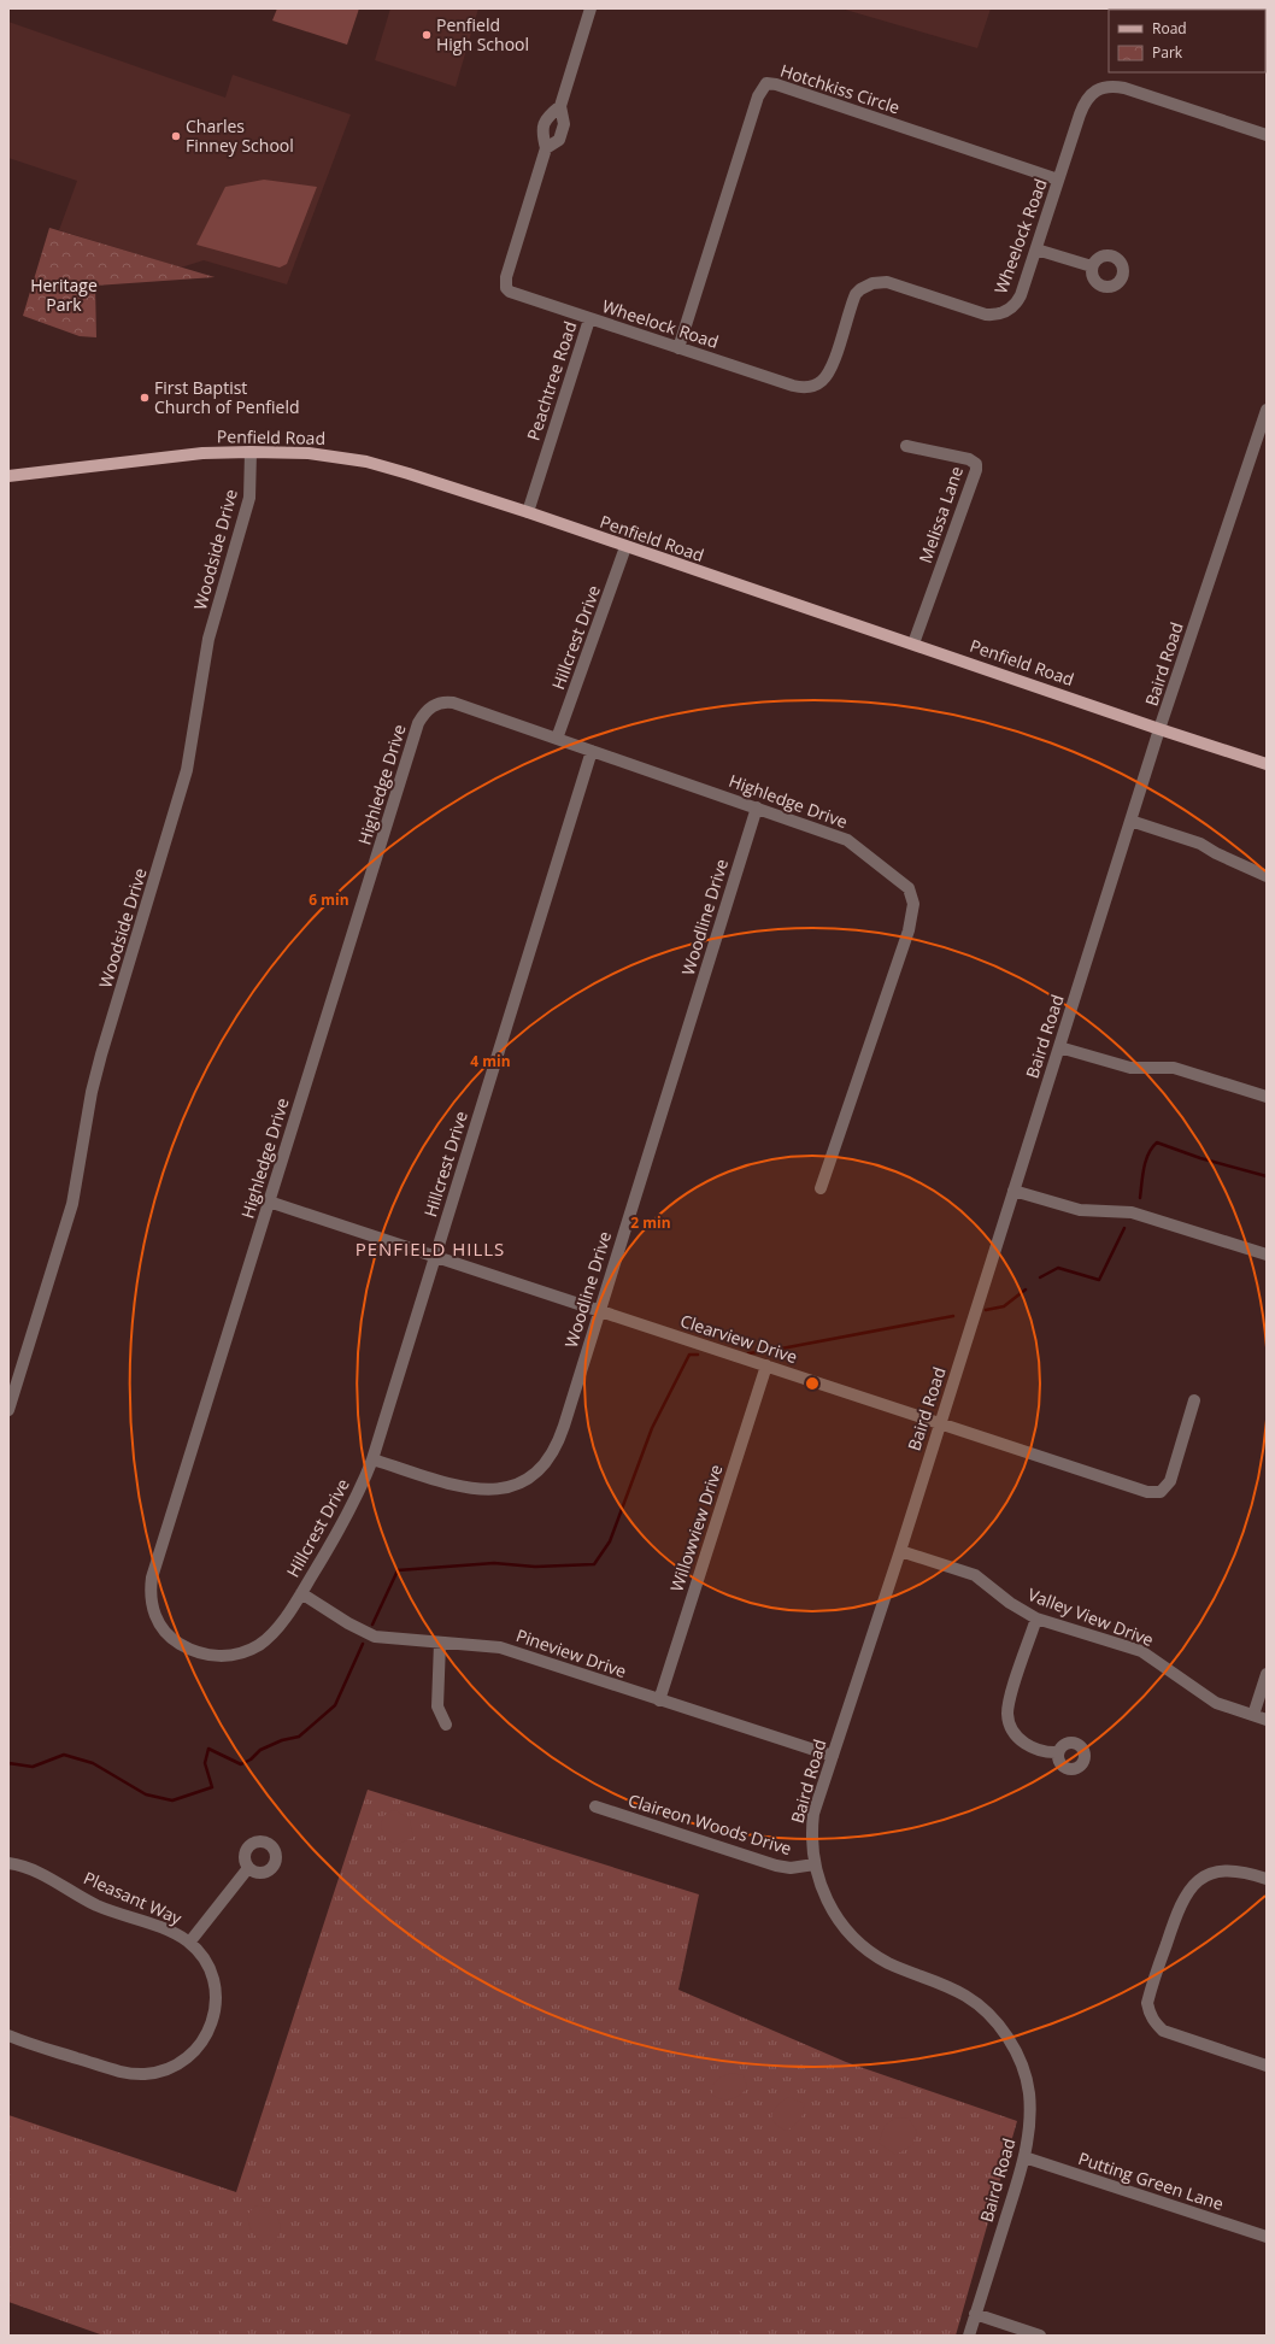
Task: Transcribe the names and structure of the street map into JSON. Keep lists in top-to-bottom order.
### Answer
{
  "streets": {
    "main road": ["Penfield Road"],
    "street": [
      "Hotchkiss Circle",
      "Wheelock Road",
      "Peachtree Road",
      "Melissa Lane",
      "Woodside Drive",
      "Hillcrest Drive",
      "Baird Road",
      "Highledge Drive",
      "Woodline Drive",
      "Clearview Drive",
      "Willowview Drive",
      "Valley View Drive",
      "Pineview Drive",
      "Claireon Woods Drive",
      "Pleasant Way",
      "Putting Green Lane"
    ]
  },
  "crossings": [
    ["Hotchkiss Circle", "Wheelock Road"],
    ["Wheelock Road", "Peachtree Road"],
    ["Peachtree Road", "Penfield Road"],
    ["Penfield Road", "Melissa Lane"],
    ["Penfield Road", "Woodside Drive"],
    ["Penfield Road", "Hillcrest Drive"],
    ["Penfield Road", "Baird Road"],
    ["Hillcrest Drive", "Highledge Drive"],
    ["Hillcrest Drive", "Woodline Drive"],
    ["Hillcrest Drive", "Clearview Drive"],
    ["Hillcrest Drive", "Pineview Drive"],
    ["Baird Road", "Clearview Drive"],
    ["Baird Road", "Valley View Drive"],
    ["Baird Road", "Pineview Drive"],
    ["Baird Road", "Claireon Woods Drive"],
    ["Baird Road", "Putting Green Lane"],
    ["Highledge Drive", "Woodline Drive"],
    ["Highledge Drive", "Clearview Drive"],
    ["Woodline Drive", "Clearview Drive"],
    ["Clearview Drive", "Willowview Drive"],
    ["Willowview Drive", "Pineview Drive"]
  ],
  "districts": ["PENFIELD HILLS"],
  "parks": ["Heritage Park"],
  "places": ["Penfield High School", "Charles Finney School", "First Baptist Church of Penfield"],
  "legend": ["Road", "Park"],
  "rings": ["6 min", "4 min", "2 min"]
}
